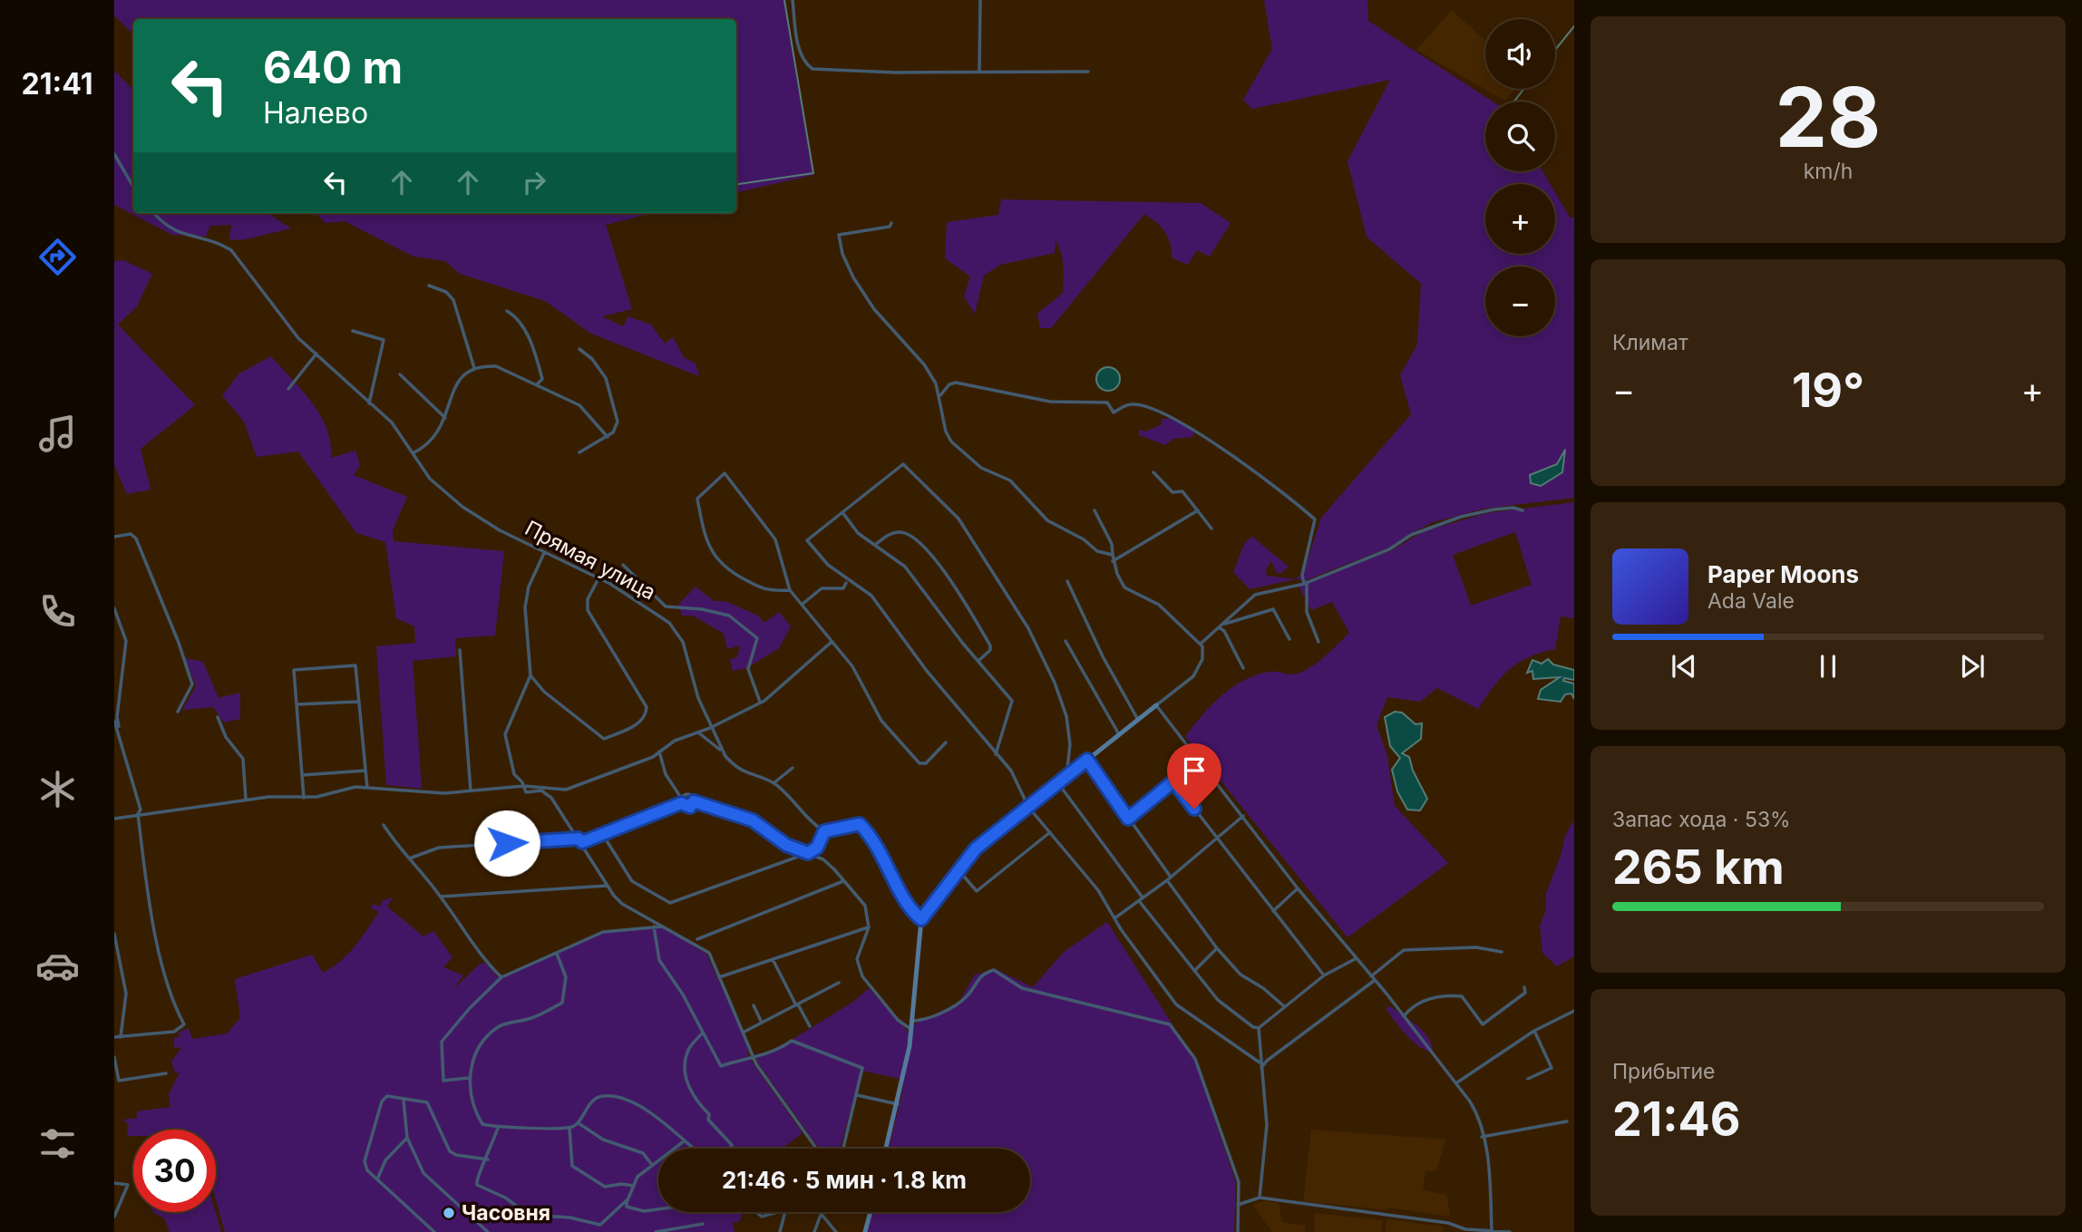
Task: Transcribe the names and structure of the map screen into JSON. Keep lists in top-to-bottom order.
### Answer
{
  "streets": {
    "street": ["Прямая улица"]
  },
  "places": ["Часовня"],
  "page": {
    "tabs": "21:41",
    "tile": [
      ["28", "km/h"],
      "Климат",
      ["Запас хода · 53%", "265 km"],
      ["Прибытие", "21:46"]
    ],
    "map_buttons": ["+", "−"],
    "turn": ["640 m", "Налево"],
    "heat": ["−", "19°", "+"],
    "song": ["Paper Moons", "Ada Vale"],
    "limit": "30",
    "trip": "21:46 · 5 мин · 1.8 km"
  }
}
